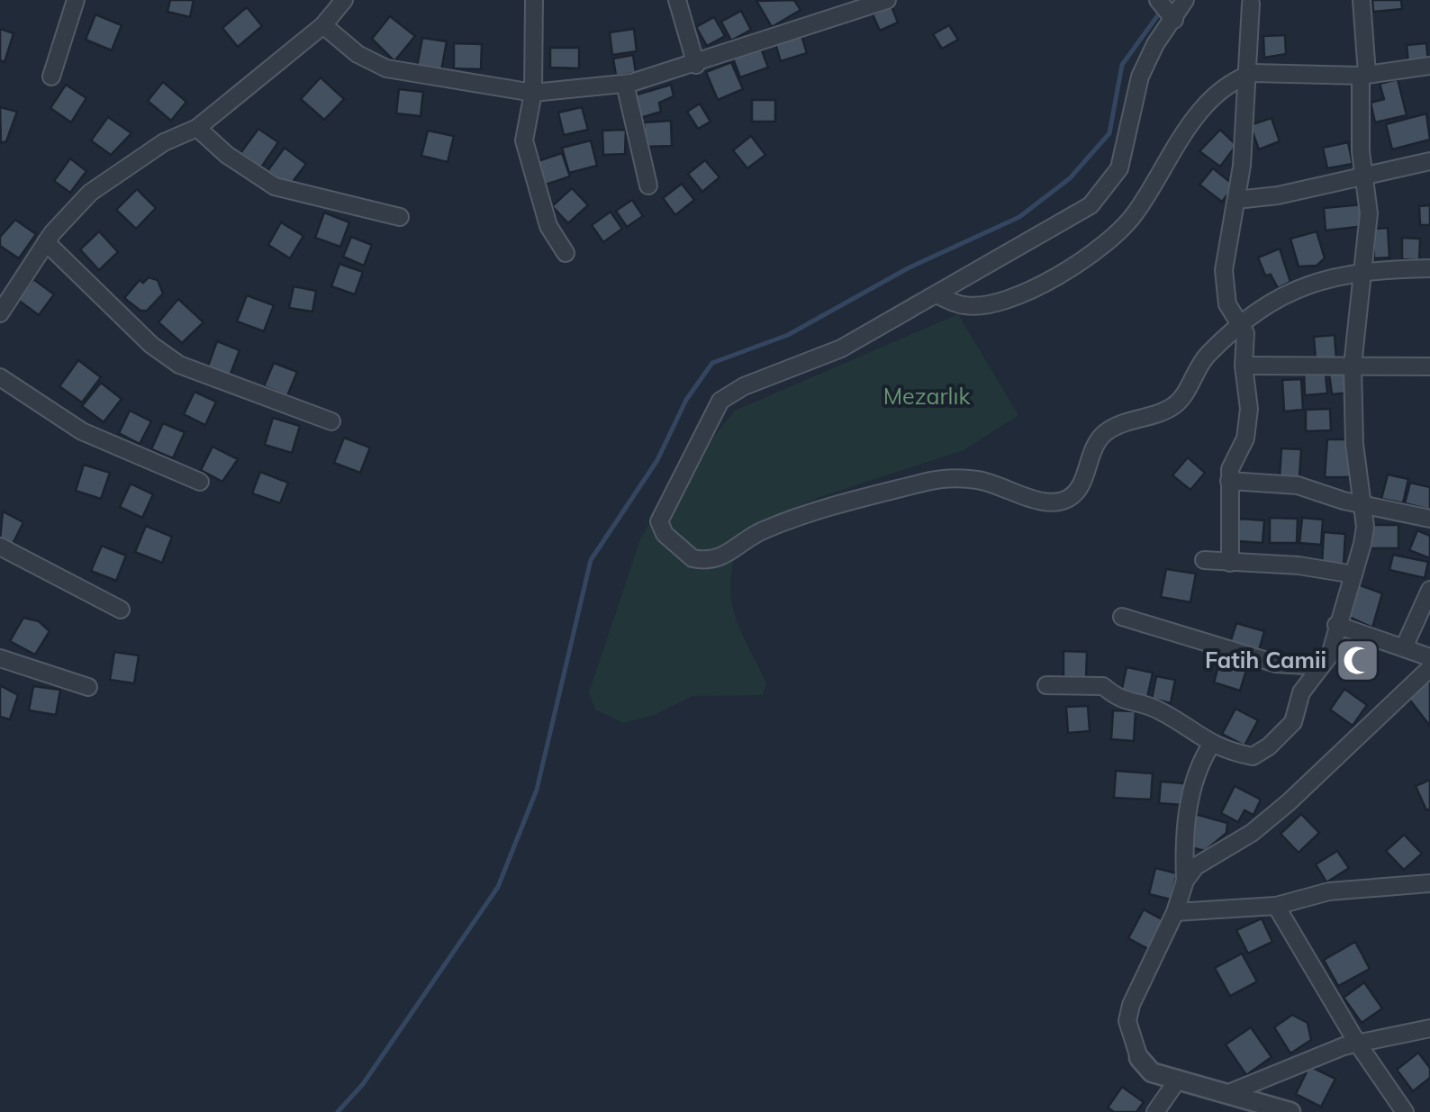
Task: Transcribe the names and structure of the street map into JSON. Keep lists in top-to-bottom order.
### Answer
{
  "parks": ["Mezarlık"],
  "places": {
    "mosque": ["Fatih Camii"]
  }
}
